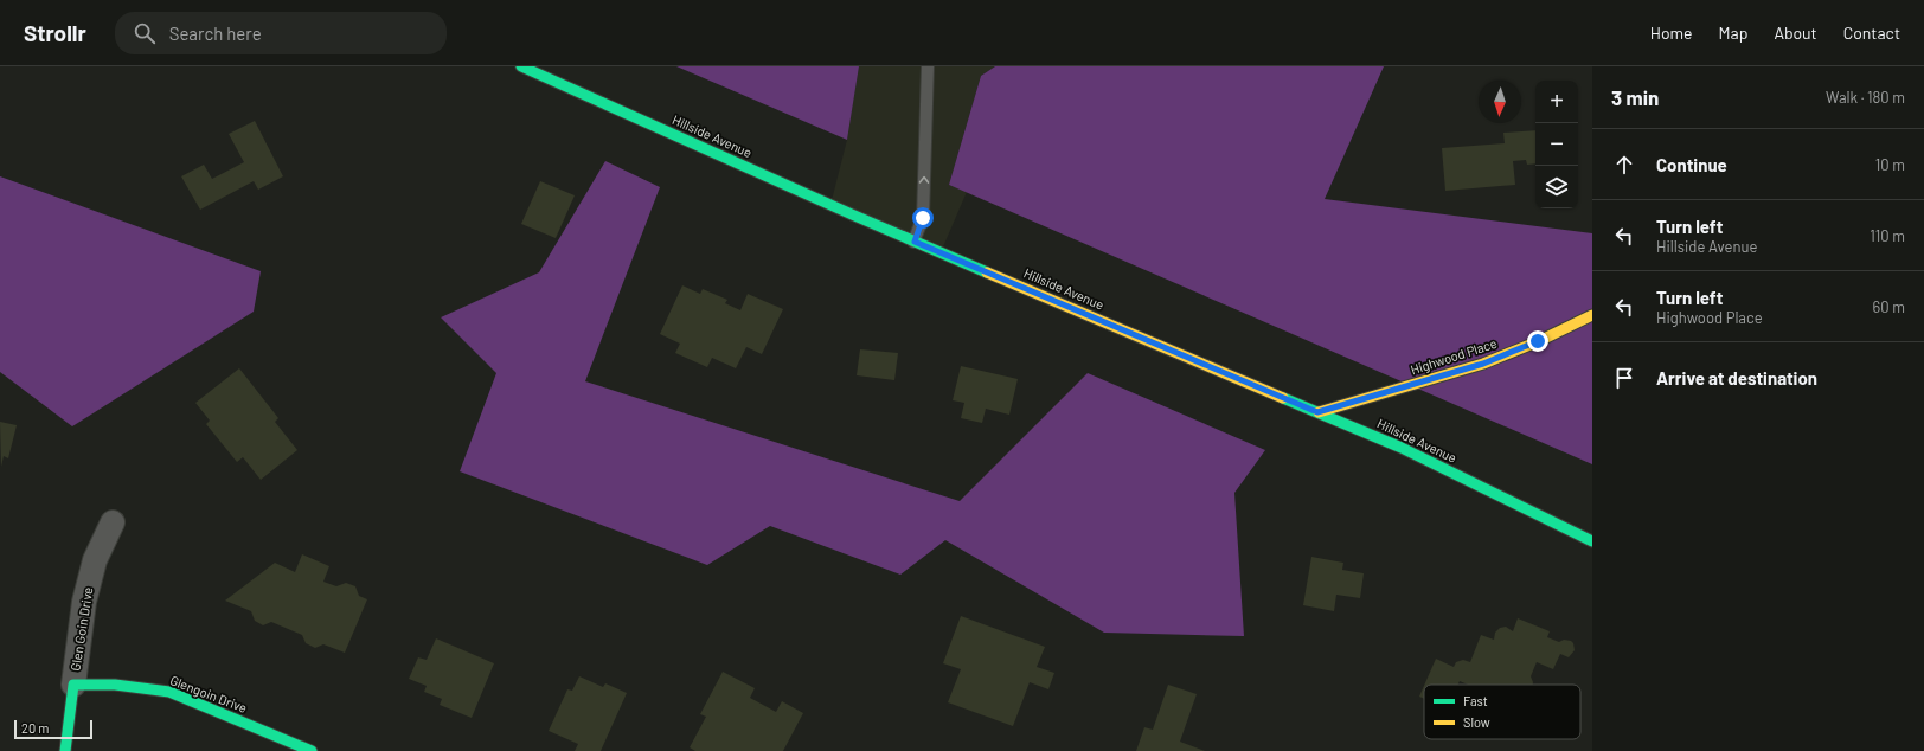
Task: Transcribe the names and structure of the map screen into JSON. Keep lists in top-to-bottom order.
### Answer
{
  "streets": {
    "main road": ["Hillside Avenue", "Highwood Place", "Glengoin Drive"],
    "street": ["Glen Goin Drive"]
  },
  "crossings": [
    ["Hillside Avenue", "Highwood Place"],
    ["Glen Goin Drive", "Glengoin Drive"]
  ],
  "legend": ["Fast", "Slow"],
  "scale_bar": "20 m",
  "north": "bottom",
  "page": {
    "header": "Strollr",
    "search": "Search here",
    "nav": [
      "Home",
      "Map",
      "About",
      "Contact"
    ],
    "heading": ["3 min", "Walk · 180 m"],
    "map_buttons": ["+", "−"],
    "list": [
      ["Continue", "10 m"],
      ["Turn left", "Hillside Avenue", "110 m"],
      ["Turn left", "Highwood Place", "60 m"],
      "Arrive at destination"
    ],
    "scale": "20 m"
  }
}
